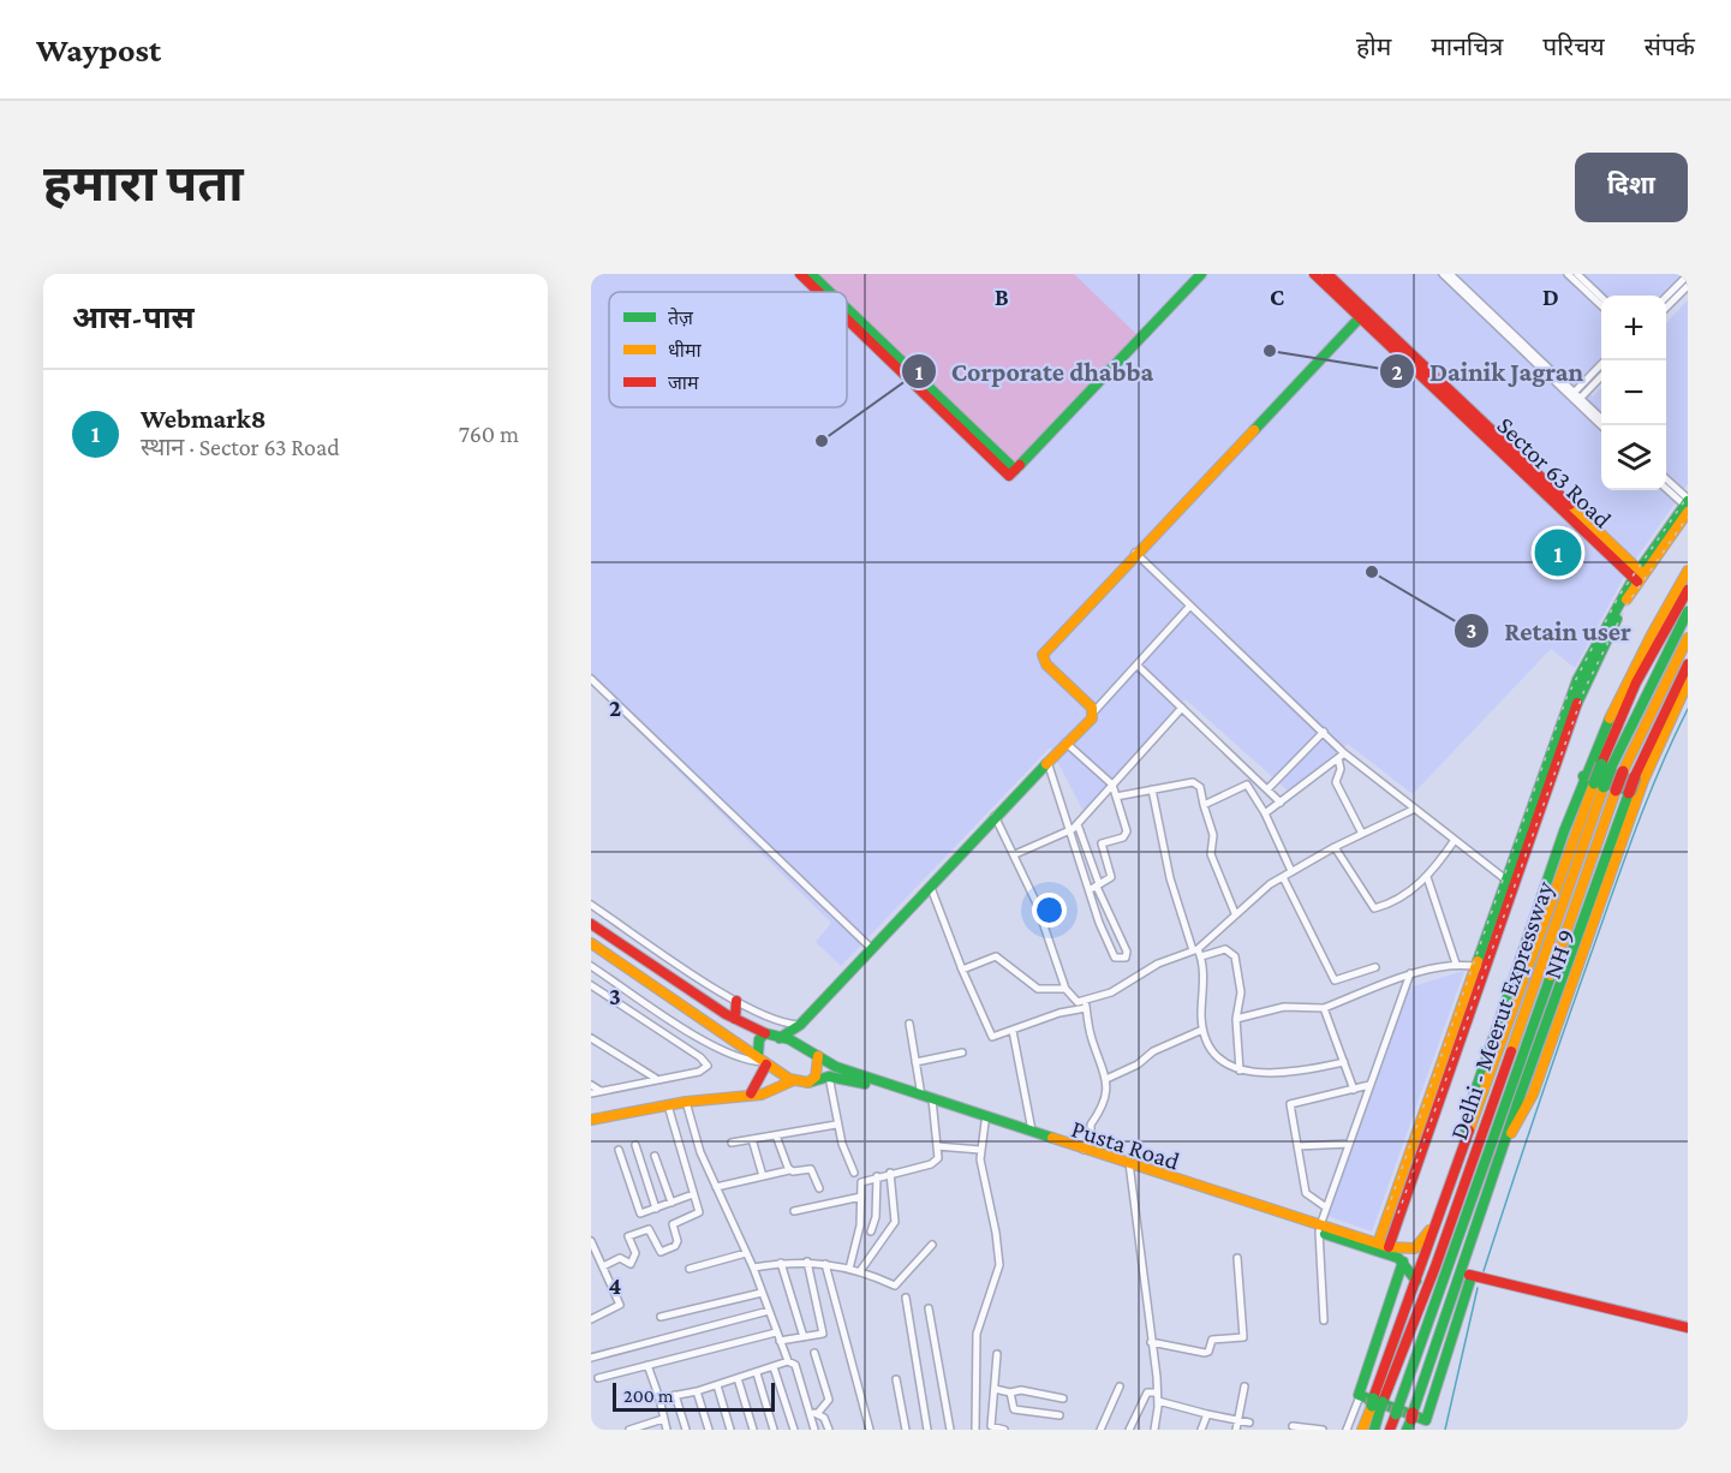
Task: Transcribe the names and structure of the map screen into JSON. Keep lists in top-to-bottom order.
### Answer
{
  "streets": {
    "main road": ["Sector 63 Road", "Delhi - Meerut Expressway", "Pusta Road"]
  },
  "places": ["Dainik Jagran", "Corporate dhabba", "Retain user"],
  "legend": ["तेज़", "धीमा", "जाम"],
  "scale_bar": "200 m",
  "page": {
    "header": "Waypost",
    "nav": [
      "होम",
      "मानचित्र",
      "परिचय",
      "संपर्क"
    ],
    "buttons": "दिशा",
    "title": "हमारा पता",
    "heading": "आस-पास",
    "map_buttons": ["+", "−"],
    "list": [
      {
        "mark": "1",
        "name": "Webmark8",
        "note": "स्थान · Sector 63 Road",
        "value": "760 m"
      }
    ],
    "pins": "1",
    "scale": "200 m"
  },
  "grid": {
    "columns": ["B", "C", "D"],
    "rows": ["2", "3", "4"]
  }
}
